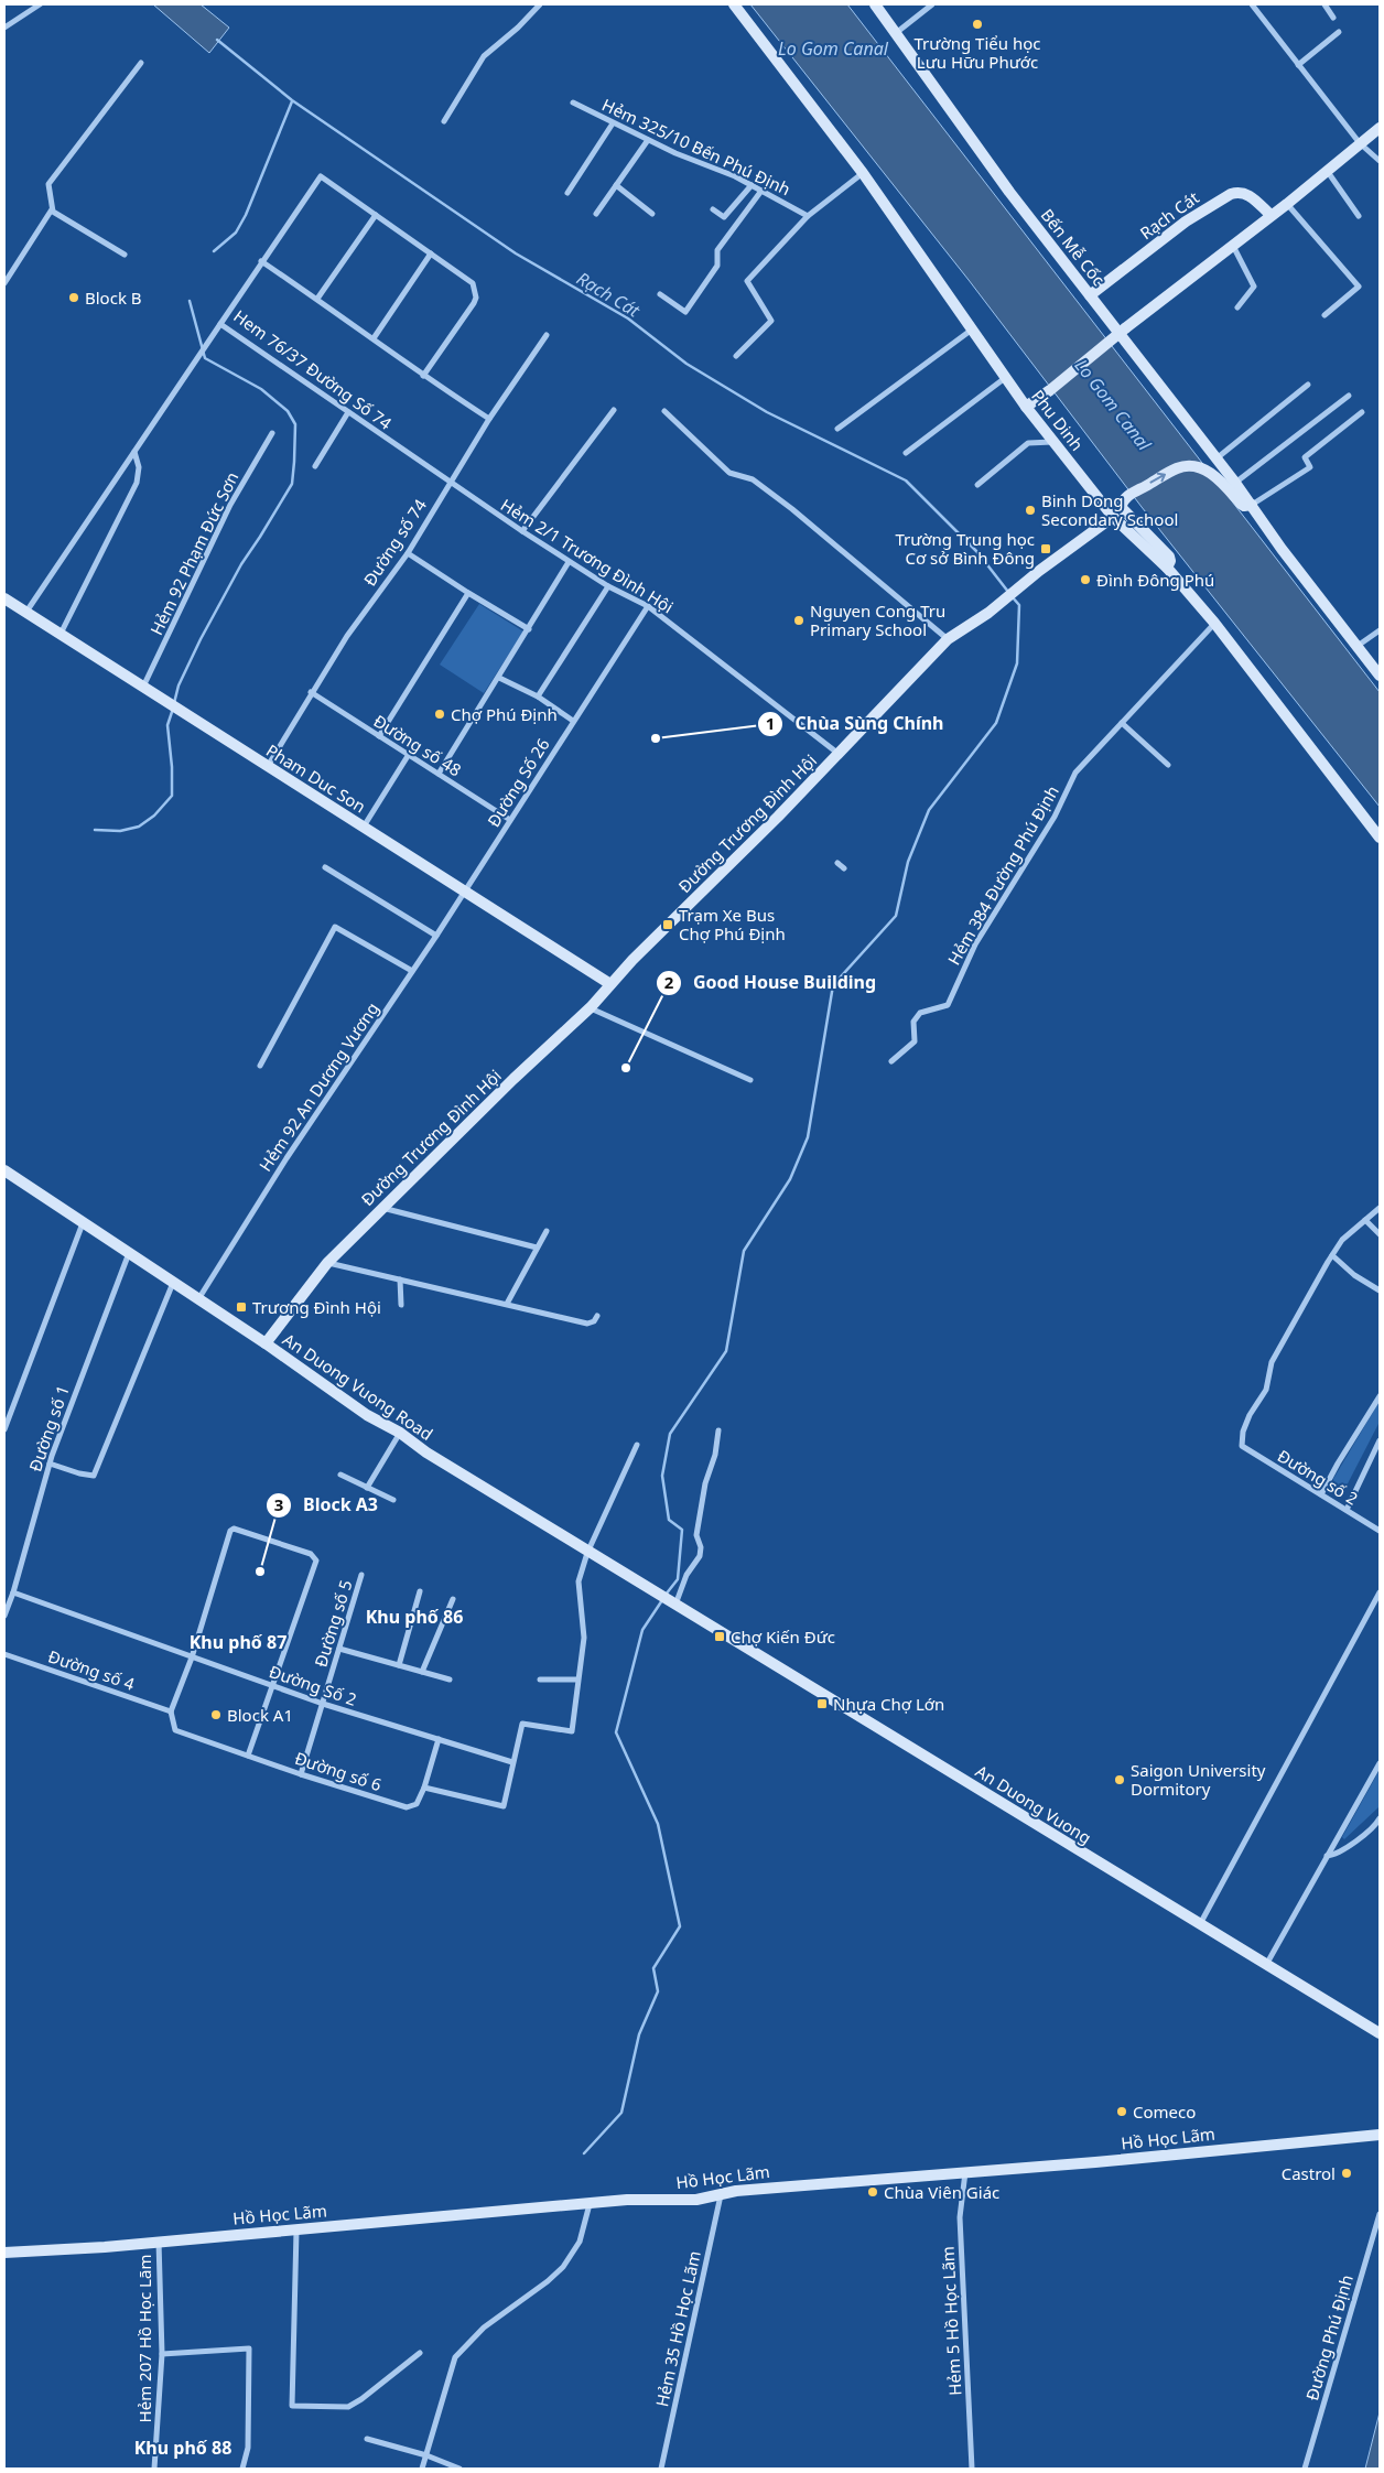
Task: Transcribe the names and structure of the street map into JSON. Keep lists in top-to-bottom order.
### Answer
{
  "streets": {
    "street": [
      "Hẻm 325/10 Bến Phú Định",
      "Rạch Cát",
      "Bến Mễ Cốc",
      "Hem 76/37 Đường Số 74",
      "Phu Dinh",
      "Đường số 74",
      "Hẻm 92 Phạm Đức Sơn",
      "Hẻm 2/1 Trương Đình Hội",
      "Đường số 48",
      "Pham Duc Son",
      "Đường Số 26",
      "Đường Trương Đình Hội",
      "Hẻm 384 Đường Phú Định",
      "Hẻm 92 An Dương Vương",
      "An Duong Vuong Road",
      "Đường số 1",
      "Đường số 2",
      "Đường số 5",
      "Đường số 4",
      "Đường Số 2",
      "Đường số 6",
      "An Duong Vuong",
      "Hồ Học Lãm",
      "Hẻm 5 Hồ Học Lãm",
      "Hẻm 35 Hồ Học Lãm",
      "Đường Phú Định",
      "Hẻm 207 Hồ Học Lãm"
    ]
  },
  "crossings": [
    ["Rạch Cát", "Bến Mễ Cốc"],
    ["Hem 76/37 Đường Số 74", "Đường số 74"],
    ["Hem 76/37 Đường Số 74", "Hẻm 2/1 Trương Đình Hội"],
    ["Phu Dinh", "Đường Trương Đình Hội"],
    ["Phu Dinh", "Hẻm 384 Đường Phú Định"],
    ["Đường số 74", "Hẻm 2/1 Trương Đình Hội"],
    ["Đường số 74", "Đường số 48"],
    ["Đường số 74", "Pham Duc Son"],
    ["Hẻm 92 Phạm Đức Sơn", "Pham Duc Son"],
    ["Hẻm 2/1 Trương Đình Hội", "Đường Số 26"],
    ["Hẻm 2/1 Trương Đình Hội", "Đường Trương Đình Hội"],
    ["Đường số 48", "Pham Duc Son"],
    ["Đường số 48", "Đường Số 26"],
    ["Pham Duc Son", "Đường Số 26"],
    ["Pham Duc Son", "Đường Trương Đình Hội"],
    ["Pham Duc Son", "Hẻm 92 An Dương Vương"],
    ["Đường Số 26", "Hẻm 92 An Dương Vương"],
    ["Đường Trương Đình Hội", "An Duong Vuong Road"],
    ["Hẻm 92 An Dương Vương", "An Duong Vuong Road"],
    ["An Duong Vuong Road", "Đường số 1"],
    ["An Duong Vuong Road", "An Duong Vuong"],
    ["Đường số 1", "Đường Số 2"],
    ["Đường số 5", "Đường Số 2"],
    ["Đường số 5", "Đường số 6"],
    ["Đường số 4", "Đường số 6"],
    ["Hồ Học Lãm", "Hẻm 5 Hồ Học Lãm"],
    ["Hồ Học Lãm", "Hẻm 35 Hồ Học Lãm"],
    ["Hồ Học Lãm", "Hẻm 207 Hồ Học Lãm"]
  ],
  "districts": ["Khu phố 86", "Khu phố 87", "Khu phố 88"],
  "water": ["Lo Gom Canal", "Rạch Cát"],
  "places": {
    "other": [
      "Trường Tiểu học Lưu Hữu Phước",
      "Block B",
      "Binh Dong Secondary School",
      "Đình Đông Phú",
      "Nguyen Cong Tru Primary School",
      "Chợ Phú Định",
      "Chùa Sùng Chính",
      "Good House Building",
      "Block A3",
      "Block A1",
      "Saigon University Dormitory",
      "Comeco",
      "Castrol",
      "Chùa Viên Giác"
    ],
    "transit": [
      "Trường Trung học Cơ sở Bình Đông",
      "Trạm Xe Bus Chợ Phú Định",
      "Trương Đình Hội",
      "Chợ Kiến Đức",
      "Nhựa Chợ Lớn"
    ]
  }
}
